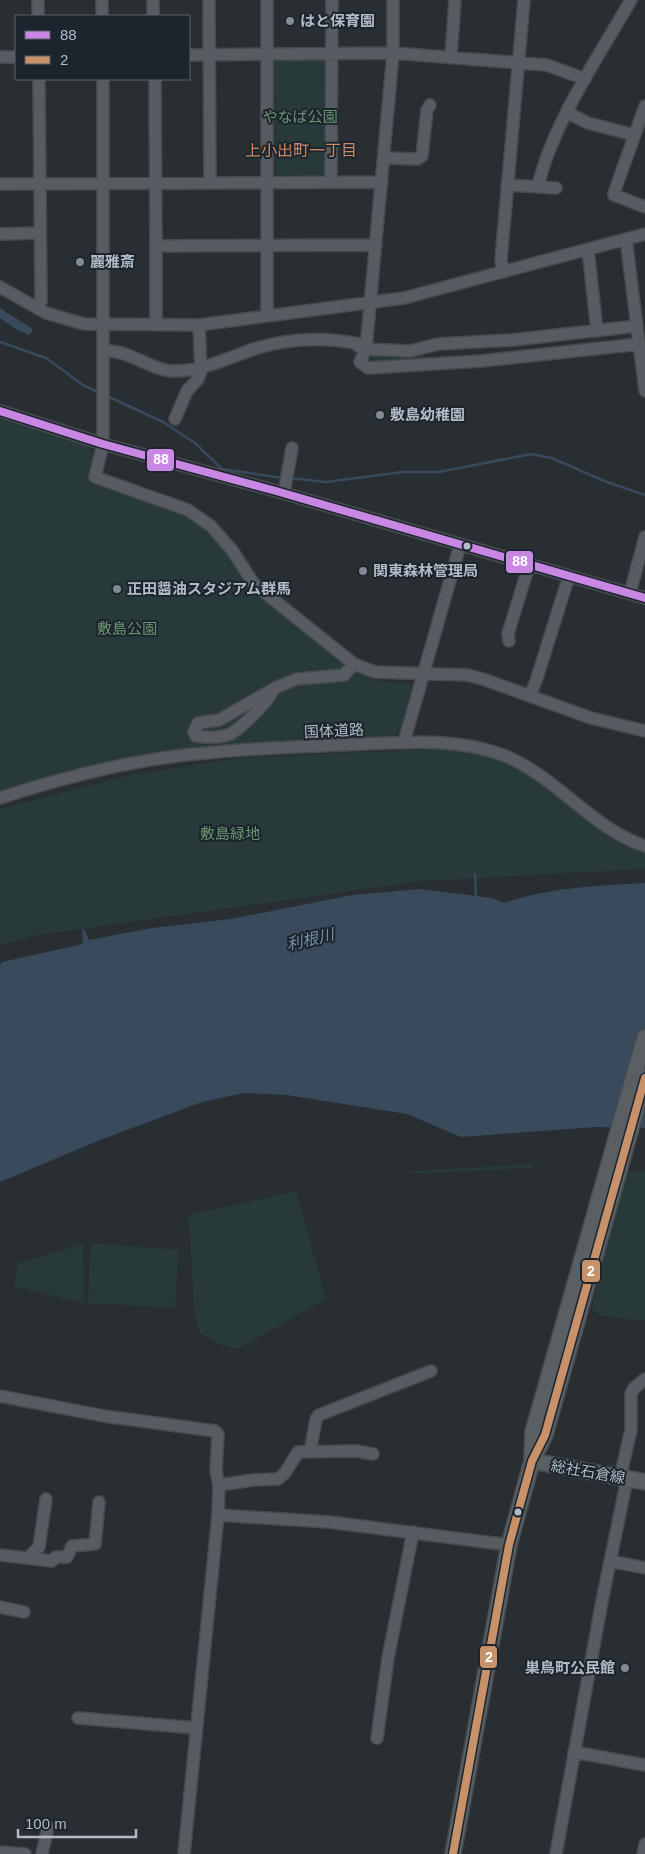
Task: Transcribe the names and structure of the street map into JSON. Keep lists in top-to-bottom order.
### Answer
{
  "streets": {
    "main road": ["総社石倉線"],
    "street": ["国体道路"]
  },
  "districts": ["上小出町一丁目"],
  "water": ["利根川"],
  "parks": ["やなば公園", "敷島公園", "敷島緑地"],
  "places": [
    "はと保育園",
    "麗雅斎",
    "敷島幼稚園",
    "関東森林管理局",
    "正田醤油スタジアム群馬",
    "巣鳥町公民館"
  ],
  "lines": ["transit line 88", "transit line 2"],
  "legend": ["88", "2"],
  "scale_bar": "100 m"
}
